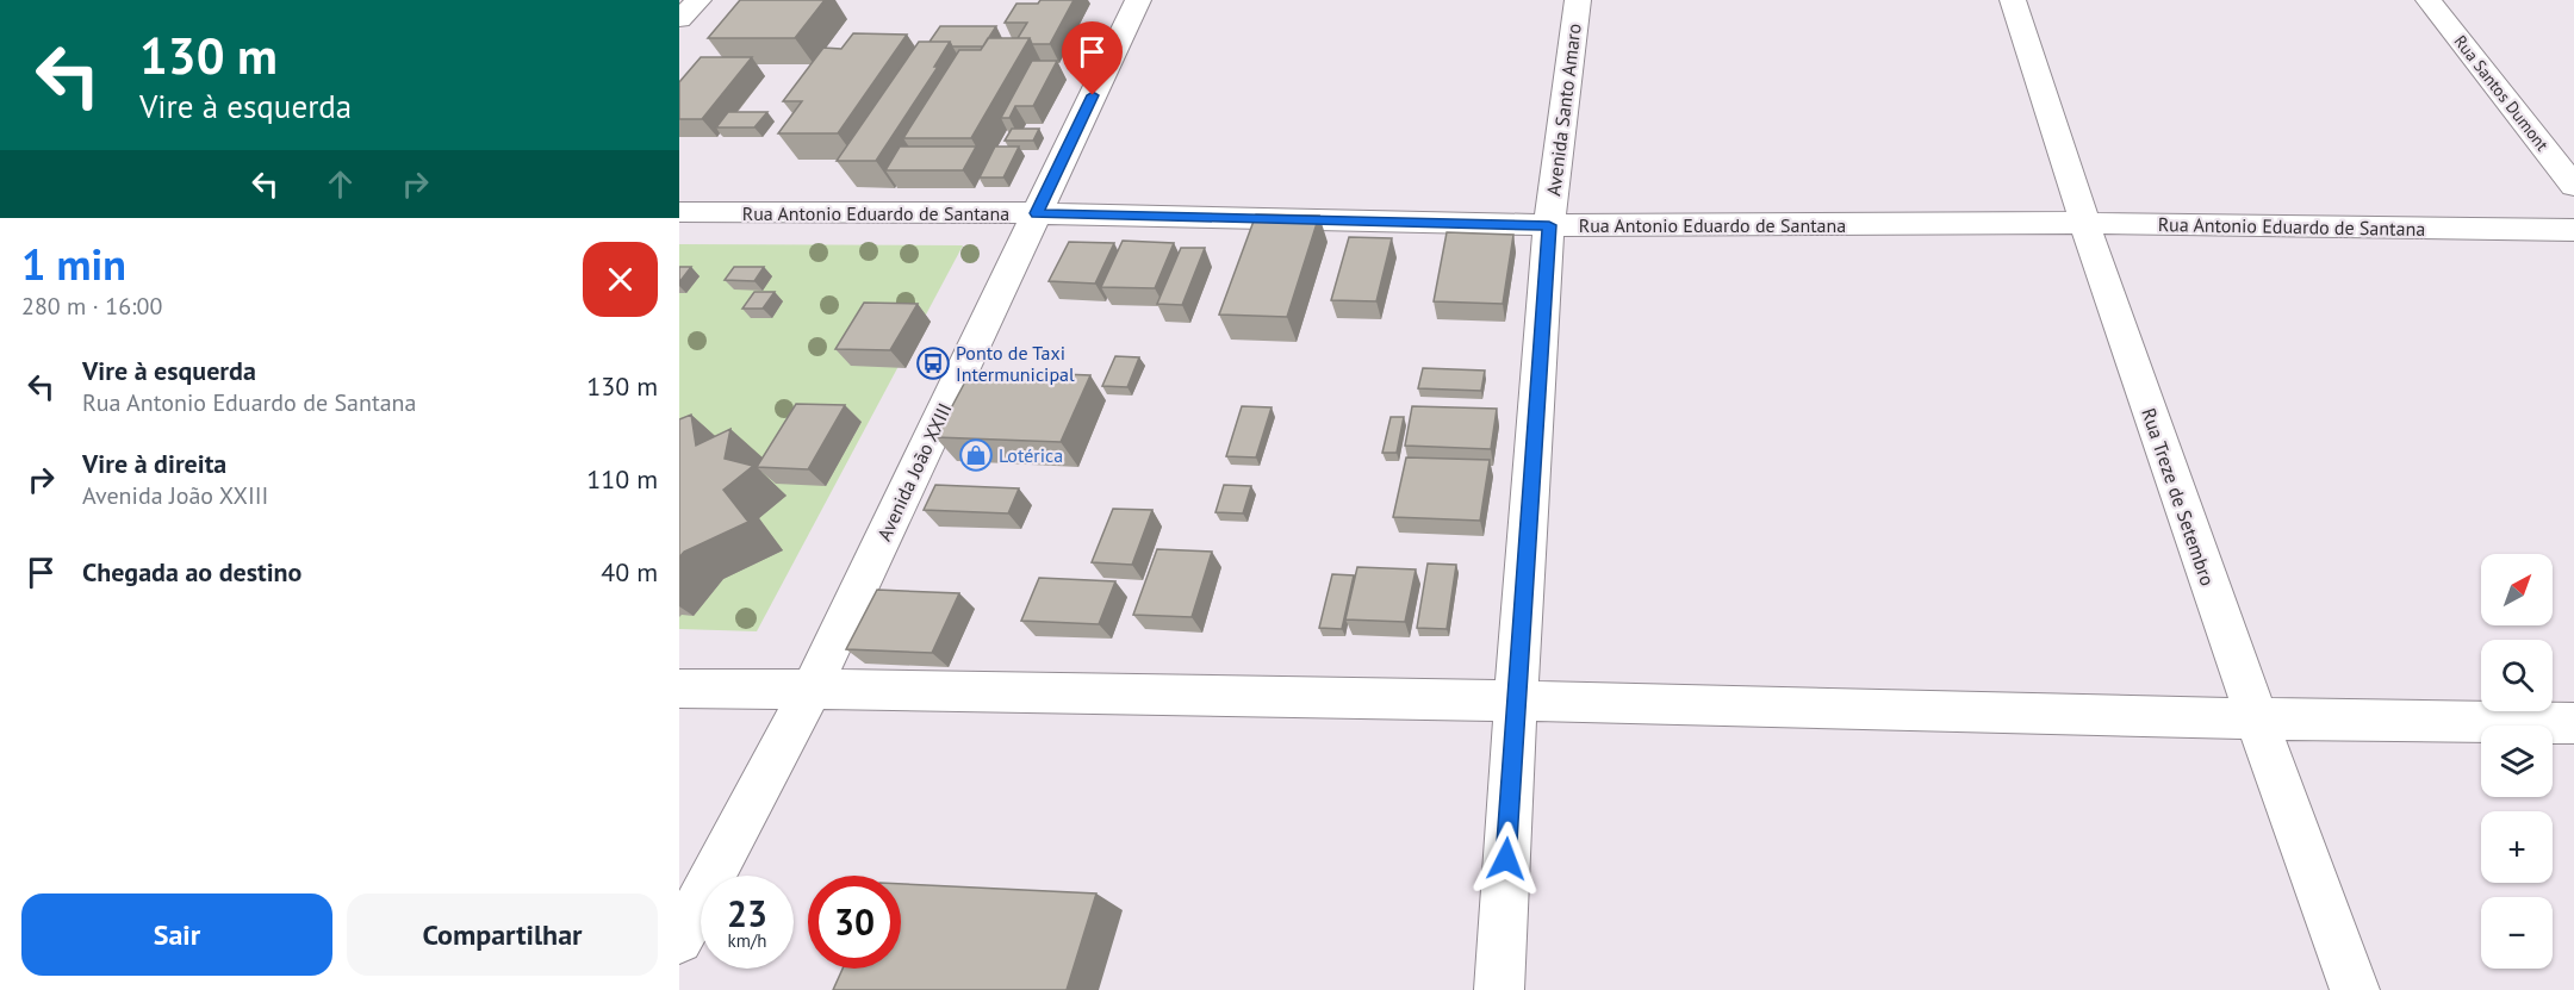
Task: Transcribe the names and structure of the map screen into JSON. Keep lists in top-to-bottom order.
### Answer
{
  "streets": {
    "street": [
      "Rua Santos Dumont",
      "Avenida Santo Amaro",
      "Rua Antonio Eduardo de Santana",
      "Avenida João XXIII",
      "Rua Treze de Setembro"
    ]
  },
  "crossings": [
    ["Avenida Santo Amaro", "Rua Antonio Eduardo de Santana"],
    ["Rua Antonio Eduardo de Santana", "Avenida João XXIII"],
    ["Rua Antonio Eduardo de Santana", "Rua Treze de Setembro"]
  ],
  "places": {
    "bus stop": ["Ponto de Taxi Intermunicipal"],
    "shop": ["Lotérica"]
  },
  "north": "top right",
  "page": {
    "turn": ["130 m", "Vire à esquerda"],
    "heading": ["1 min", "280 m · 16:00"],
    "list": [
      {
        "name": "Vire à esquerda",
        "note": "Rua Antonio Eduardo de Santana",
        "value": "130 m"
      },
      {
        "name": "Vire à direita",
        "note": "Avenida João XXIII",
        "value": "110 m"
      },
      {
        "name": "Chegada ao destino",
        "value": "40 m"
      }
    ],
    "map_buttons": ["+", "−"],
    "speed": "23 km/h",
    "limit": "30",
    "buttons": ["Sair", "Compartilhar"]
  }
}
